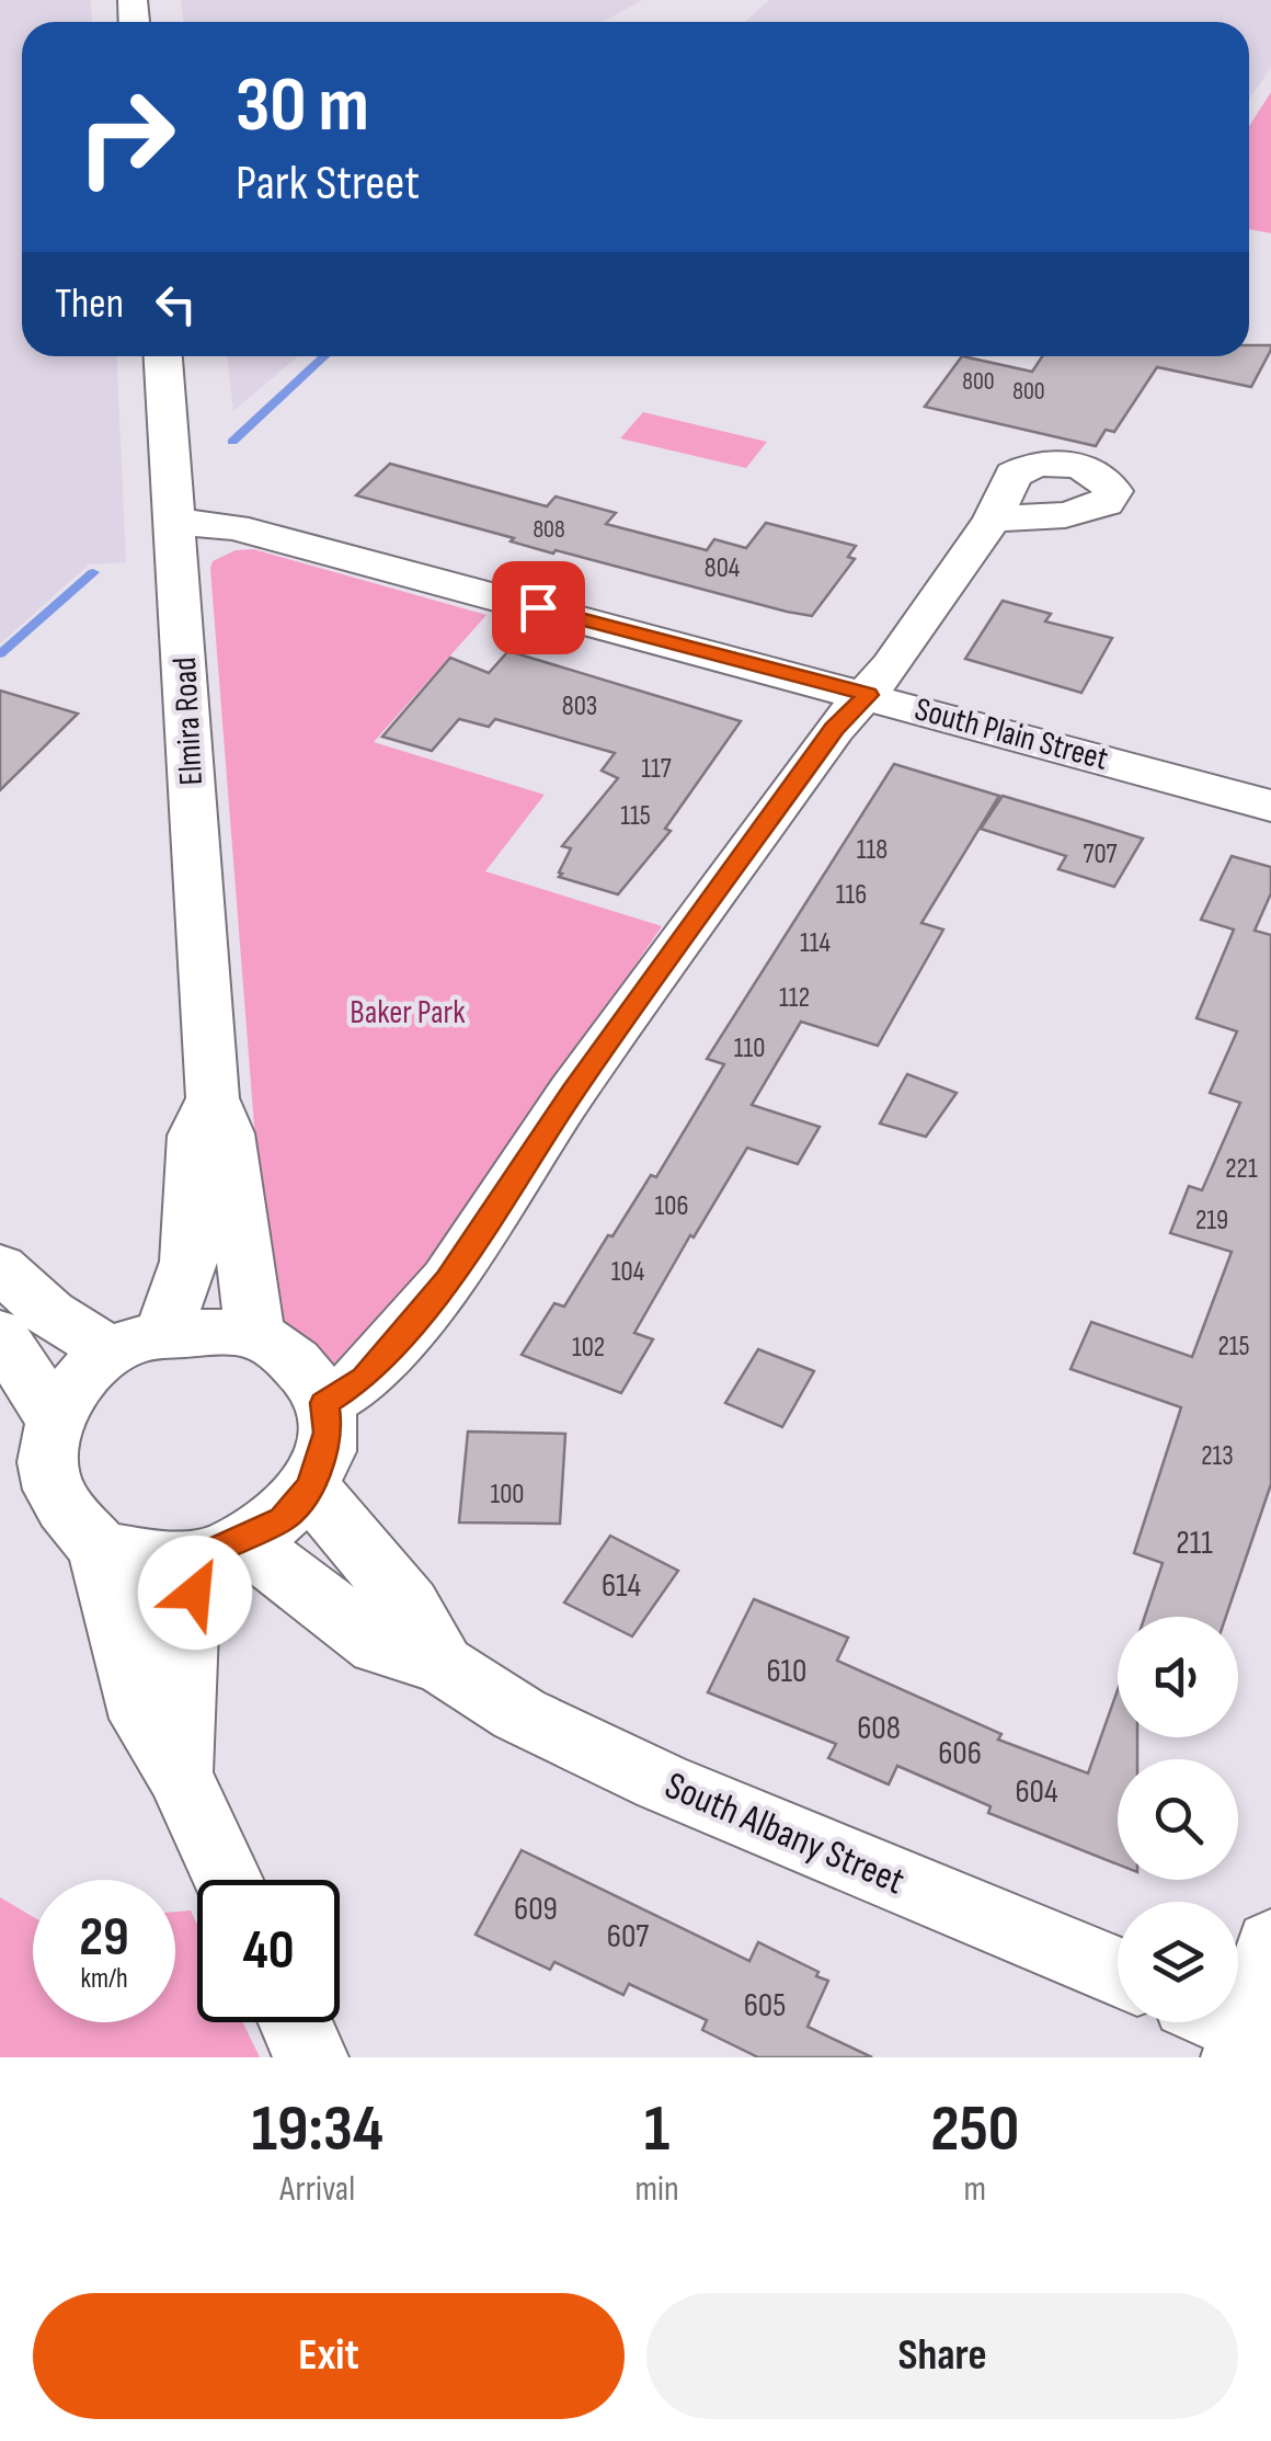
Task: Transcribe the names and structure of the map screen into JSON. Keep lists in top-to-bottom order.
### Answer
{
  "streets": {
    "street": ["Elmira Road", "South Plain Street", "South Albany Street"]
  },
  "crossings": [
    ["Elmira Road", "South Plain Street"],
    ["Elmira Road", "South Albany Street"]
  ],
  "parks": ["Baker Park"],
  "house_numbers": [
    "800",
    "800",
    "808",
    "804",
    "803",
    "117",
    "115",
    "118",
    "707",
    "116",
    "114",
    "112",
    "110",
    "221",
    "106",
    "219",
    "104",
    "215",
    "102",
    "213",
    "100",
    "211",
    "614",
    "610",
    "608",
    "606",
    "604",
    "609",
    "607",
    "605"
  ],
  "page": {
    "turn": ["30 m", "Park Street"],
    "then": "Then",
    "speed": "29 km/h",
    "limit": "40",
    "eta": [
      "19:34",
      "Arrival",
      "1",
      "min",
      "250",
      "m"
    ],
    "buttons": ["Exit", "Share"]
  }
}
